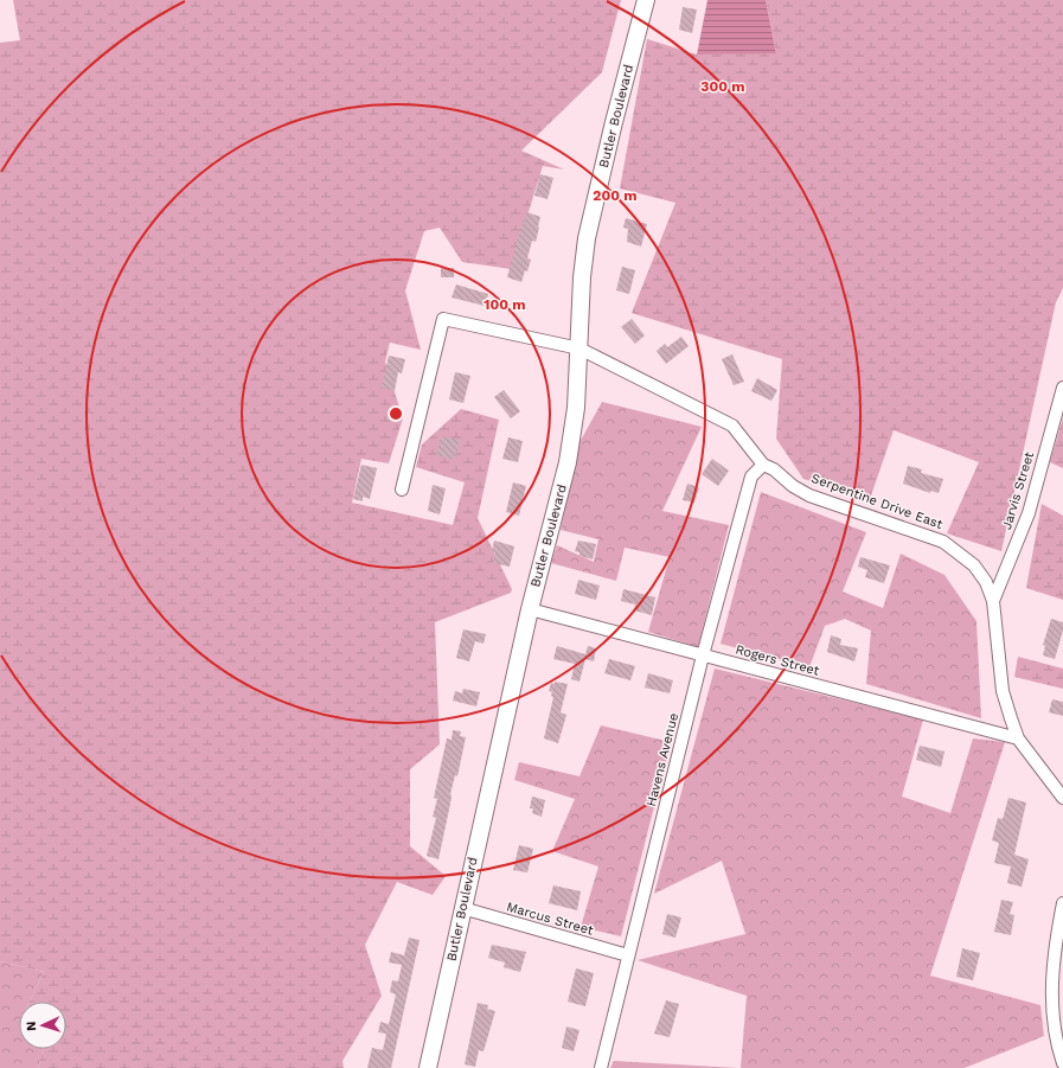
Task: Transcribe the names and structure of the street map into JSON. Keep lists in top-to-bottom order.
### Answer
{
  "streets": {
    "street": [
      "Butler Boulevard",
      "Jarvis Street",
      "Serpentine Drive East",
      "Rogers Street",
      "Havens Avenue",
      "Marcus Street"
    ]
  },
  "crossings": [
    ["Butler Boulevard", "Serpentine Drive East"],
    ["Butler Boulevard", "Rogers Street"],
    ["Butler Boulevard", "Marcus Street"],
    ["Jarvis Street", "Serpentine Drive East"],
    ["Serpentine Drive East", "Rogers Street"],
    ["Serpentine Drive East", "Havens Avenue"],
    ["Rogers Street", "Havens Avenue"],
    ["Havens Avenue", "Marcus Street"]
  ],
  "north": "left",
  "rings": ["300 m", "200 m", "100 m"]
}
